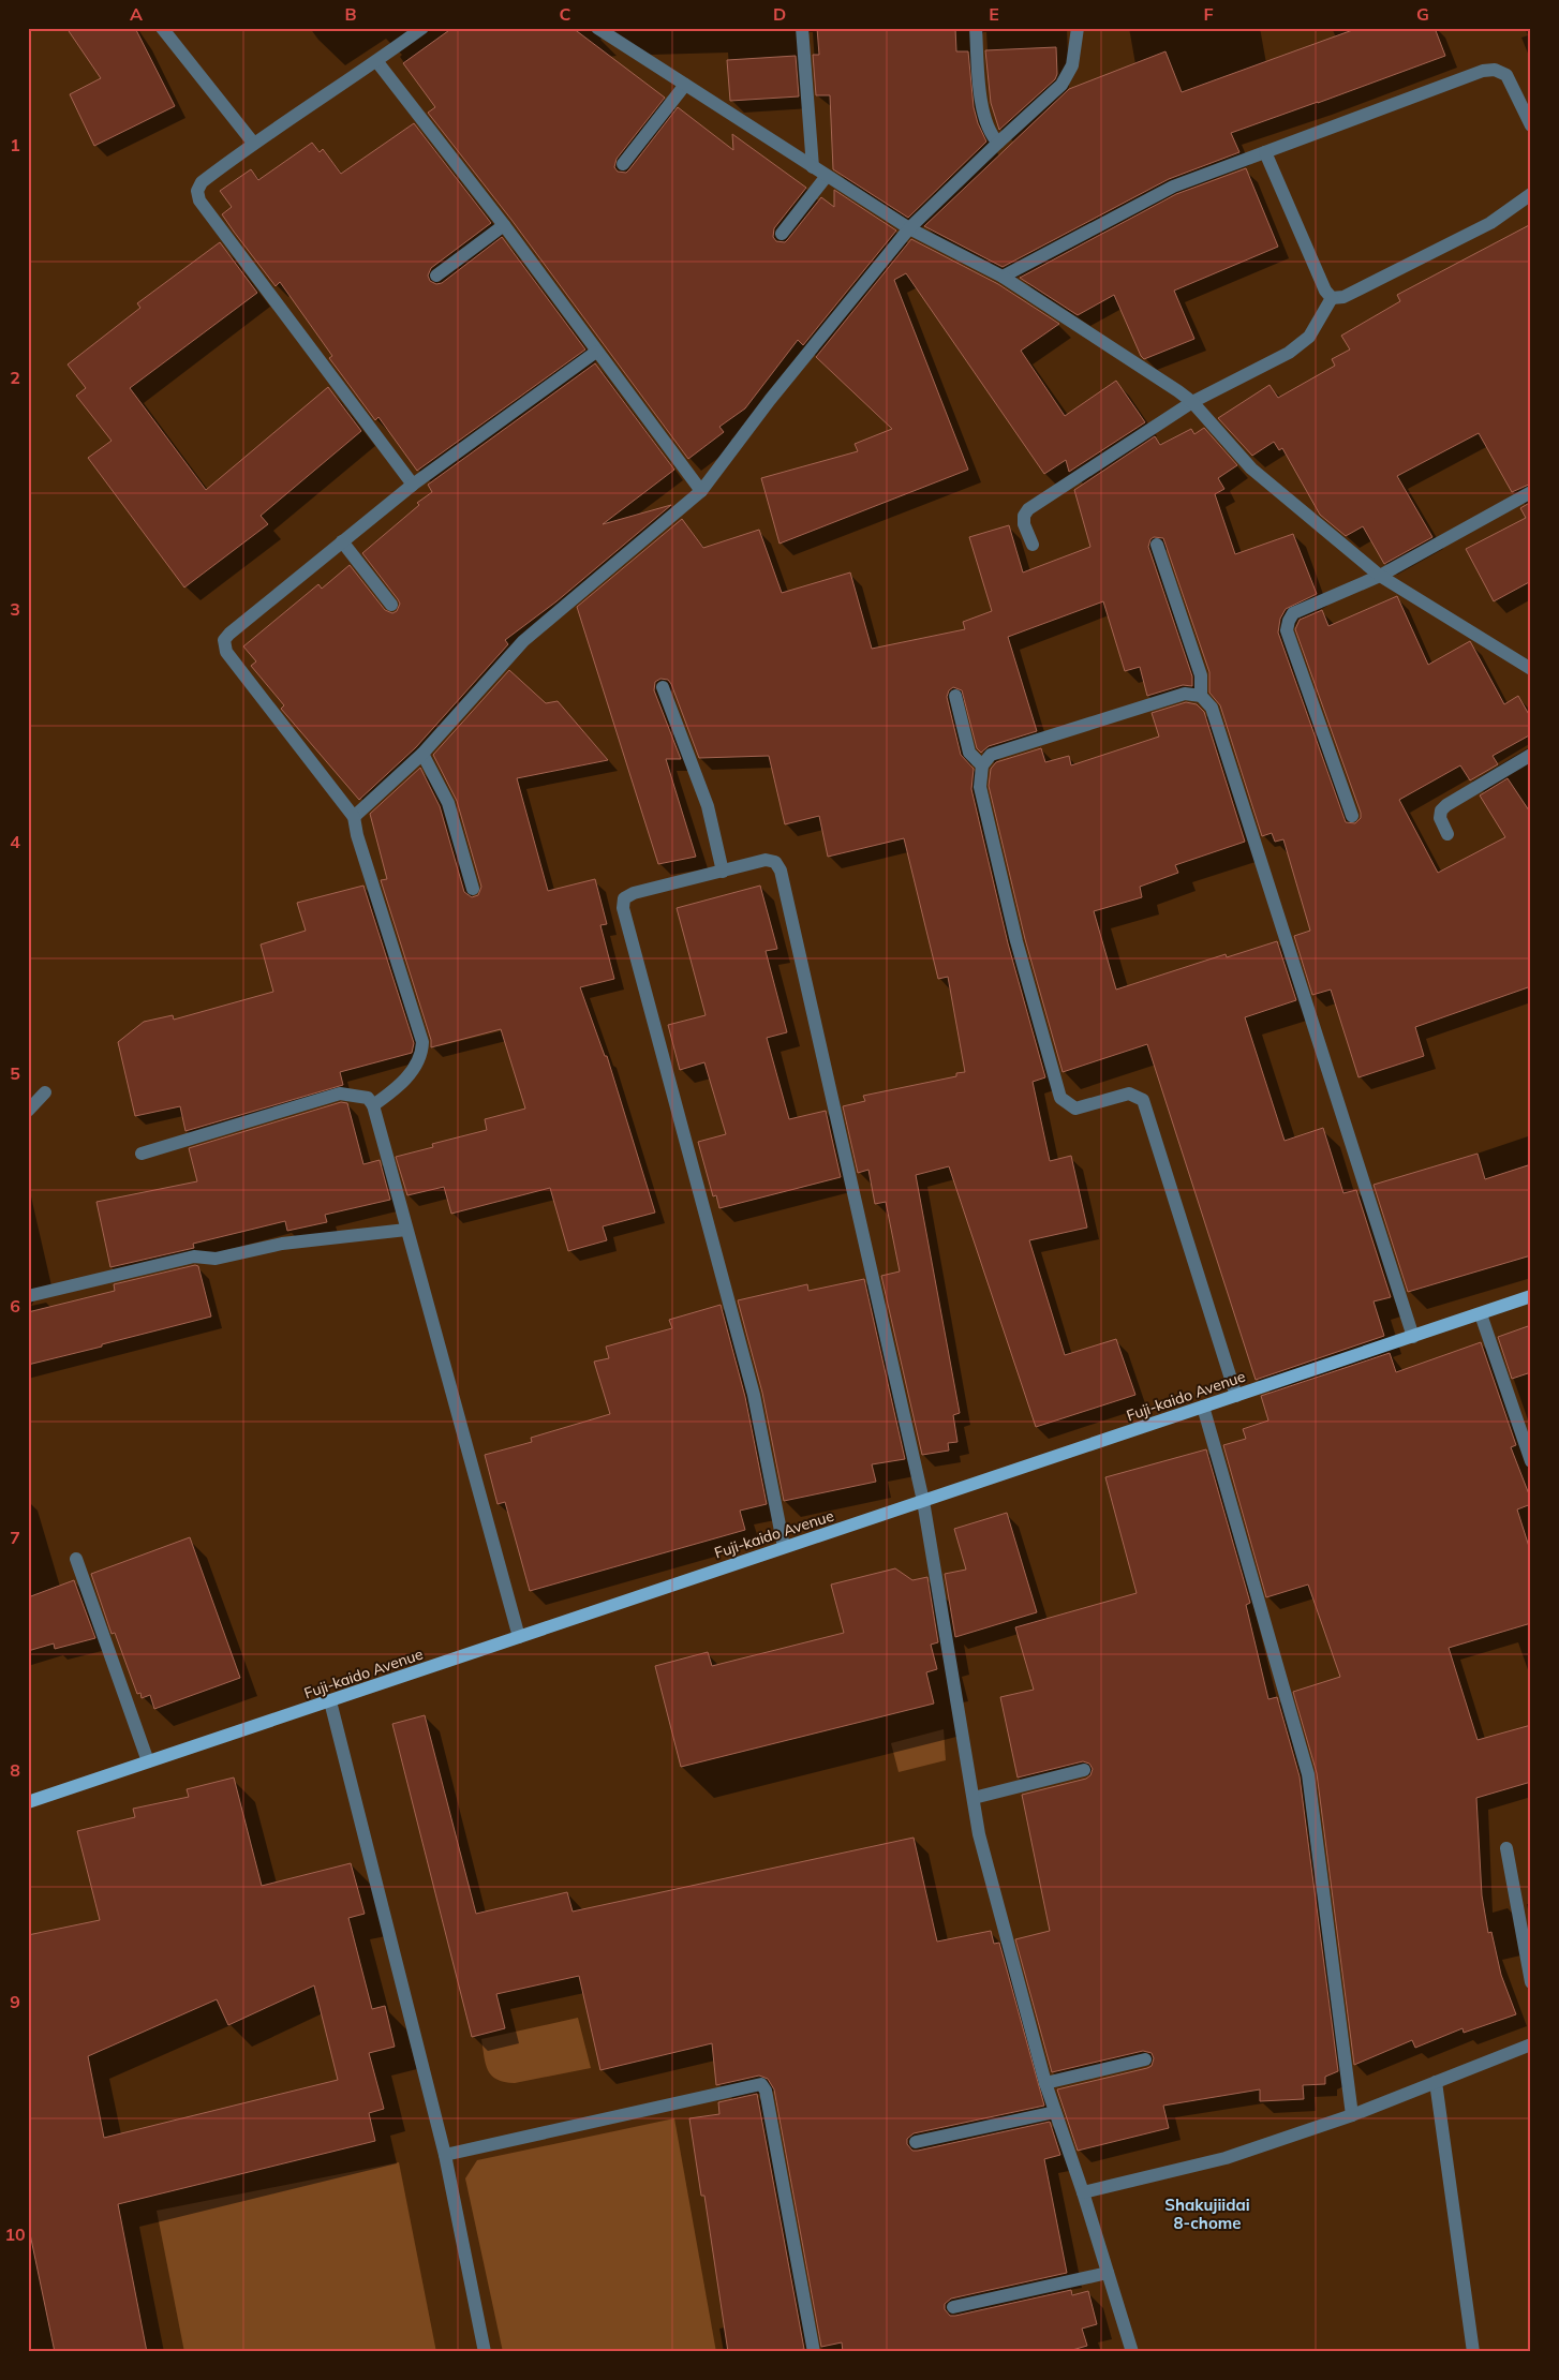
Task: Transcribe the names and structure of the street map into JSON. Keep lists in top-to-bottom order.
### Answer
{
  "streets": {
    "main road": ["Fuji-kaido Avenue"]
  },
  "districts": ["Shakujiidai 8-chome"],
  "grid": {
    "columns": [
      "A",
      "B",
      "C",
      "D",
      "E",
      "F",
      "G"
    ],
    "rows": [
      "1",
      "2",
      "3",
      "4",
      "5",
      "6",
      "7",
      "8",
      "9",
      "10"
    ]
  }
}
